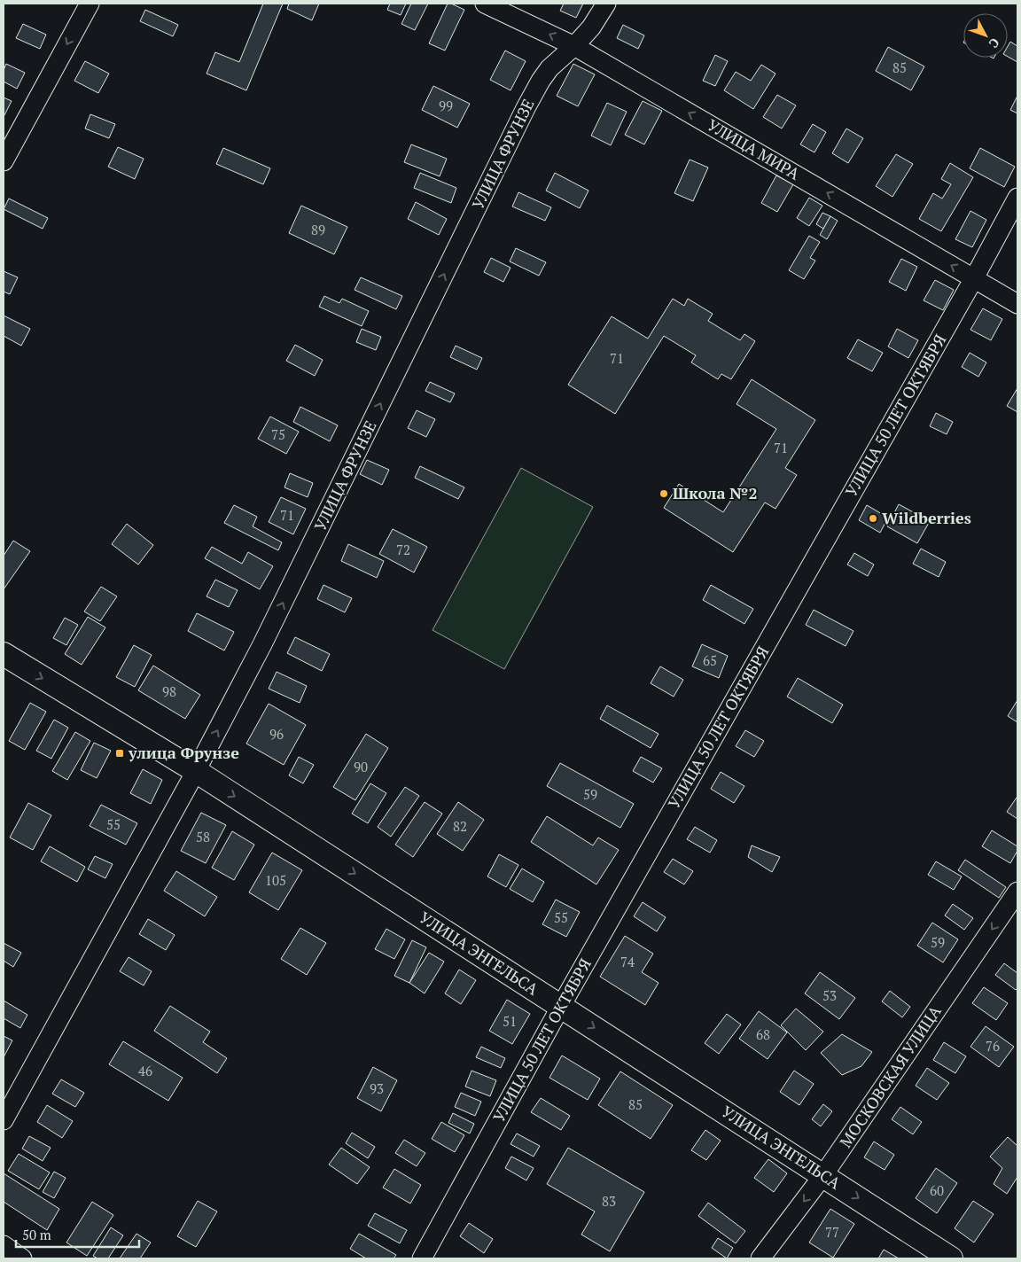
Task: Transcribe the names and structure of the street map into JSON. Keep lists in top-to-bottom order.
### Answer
{
  "streets": {
    "main road": ["УЛИЦА ЭНГЕЛЬСА"],
    "street": [
      "УЛИЦА МИРА",
      "УЛИЦА ФРУНЗЕ",
      "УЛИЦА 50 ЛЕТ ОКТЯБРЯ",
      "МОСКОВСКАЯ УЛИЦА"
    ]
  },
  "crossings": [
    ["УЛИЦА МИРА", "УЛИЦА ФРУНЗЕ"],
    ["УЛИЦА МИРА", "УЛИЦА 50 ЛЕТ ОКТЯБРЯ"],
    ["УЛИЦА ФРУНЗЕ", "УЛИЦА ЭНГЕЛЬСА"],
    ["УЛИЦА 50 ЛЕТ ОКТЯБРЯ", "УЛИЦА ЭНГЕЛЬСА"],
    ["УЛИЦА ЭНГЕЛЬСА", "МОСКОВСКАЯ УЛИЦА"]
  ],
  "one_way": [
    "УЛИЦА МИРА",
    "УЛИЦА ФРУНЗЕ",
    "УЛИЦА ЭНГЕЛЬСА",
    "МОСКОВСКАЯ УЛИЦА"
  ],
  "places": {
    "other": ["Школа №2", "Wildberries"],
    "transit": ["улица Фрунзе"]
  },
  "house_numbers": [
    "85",
    "99",
    "89",
    "71",
    "75",
    "71",
    "71",
    "72",
    "65",
    "98",
    "96",
    "90",
    "59",
    "55",
    "82",
    "58",
    "105",
    "55",
    "59",
    "74",
    "53",
    "51",
    "68",
    "76",
    "46",
    "93",
    "85",
    "60",
    "83",
    "77"
  ],
  "scale_bar": "50 m",
  "north": "bottom right"
}
